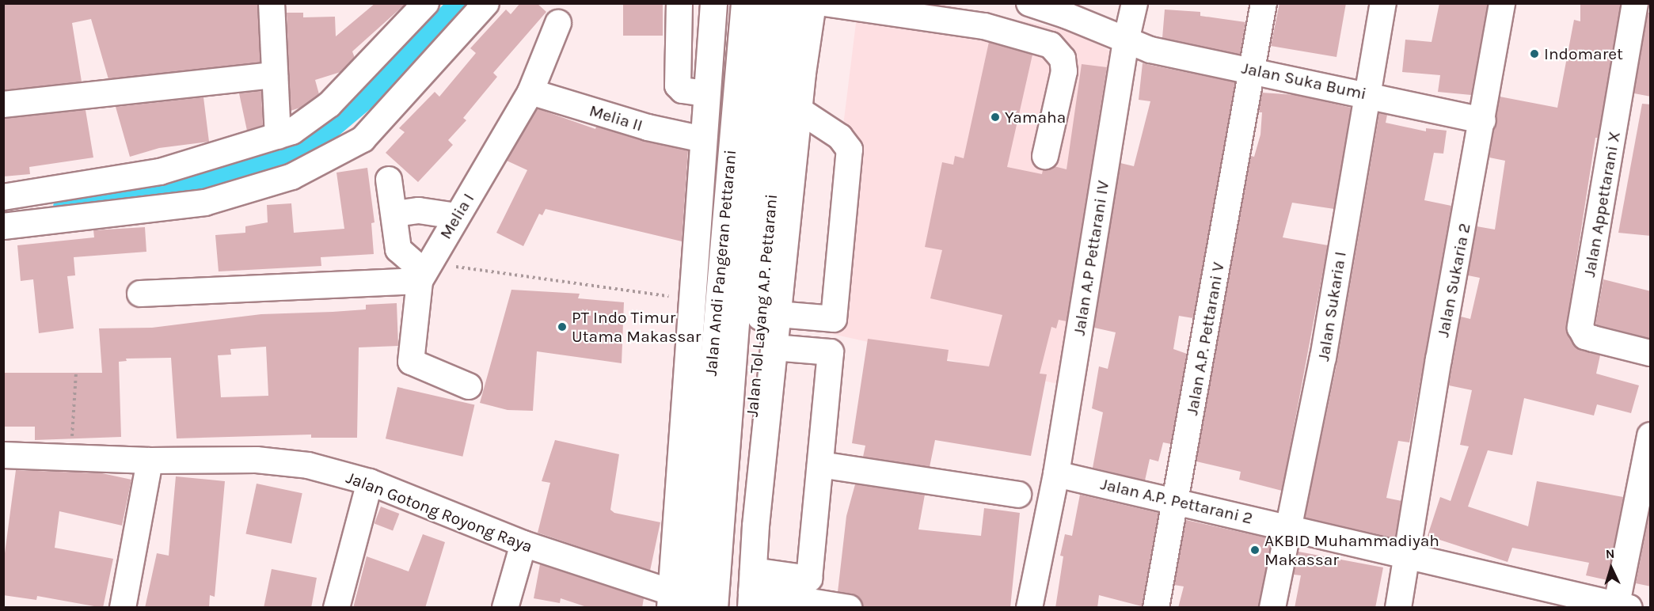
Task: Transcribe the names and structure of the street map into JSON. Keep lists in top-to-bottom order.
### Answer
{
  "streets": {
    "highway": ["Jalan Andi Pangeran Pettarani", "Jalan Tol Layang A.P. Pettarani"],
    "street": [
      "Jalan Suka Bumi",
      "Melia II",
      "Jalan Appettarani X",
      "Melia I",
      "Jalan A.P Pettarani IV",
      "Jalan Sukaria 2",
      "Jalan Sukaria I",
      "Jalan A.P. Pettarani V",
      "Jalan A.P. Pettarani 2",
      "Jalan Gotong Royong Raya"
    ]
  },
  "crossings": [
    ["Jalan Suka Bumi", "Jalan A.P Pettarani IV"],
    ["Jalan Suka Bumi", "Jalan Sukaria 2"],
    ["Jalan Suka Bumi", "Jalan Sukaria I"],
    ["Jalan Suka Bumi", "Jalan A.P. Pettarani V"],
    ["Melia II", "Melia I"],
    ["Melia II", "Jalan Andi Pangeran Pettarani"],
    ["Jalan A.P Pettarani IV", "Jalan A.P. Pettarani 2"],
    ["Jalan Andi Pangeran Pettarani", "Jalan Gotong Royong Raya"],
    ["Jalan Sukaria 2", "Jalan A.P. Pettarani 2"],
    ["Jalan Sukaria I", "Jalan A.P. Pettarani 2"],
    ["Jalan A.P. Pettarani V", "Jalan A.P. Pettarani 2"]
  ],
  "places": [
    "Indomaret",
    "Yamaha",
    "PT Indo Timur Utama Makassar",
    "AKBID Muhammadiyah Makassar"
  ],
  "north": "top"
}
